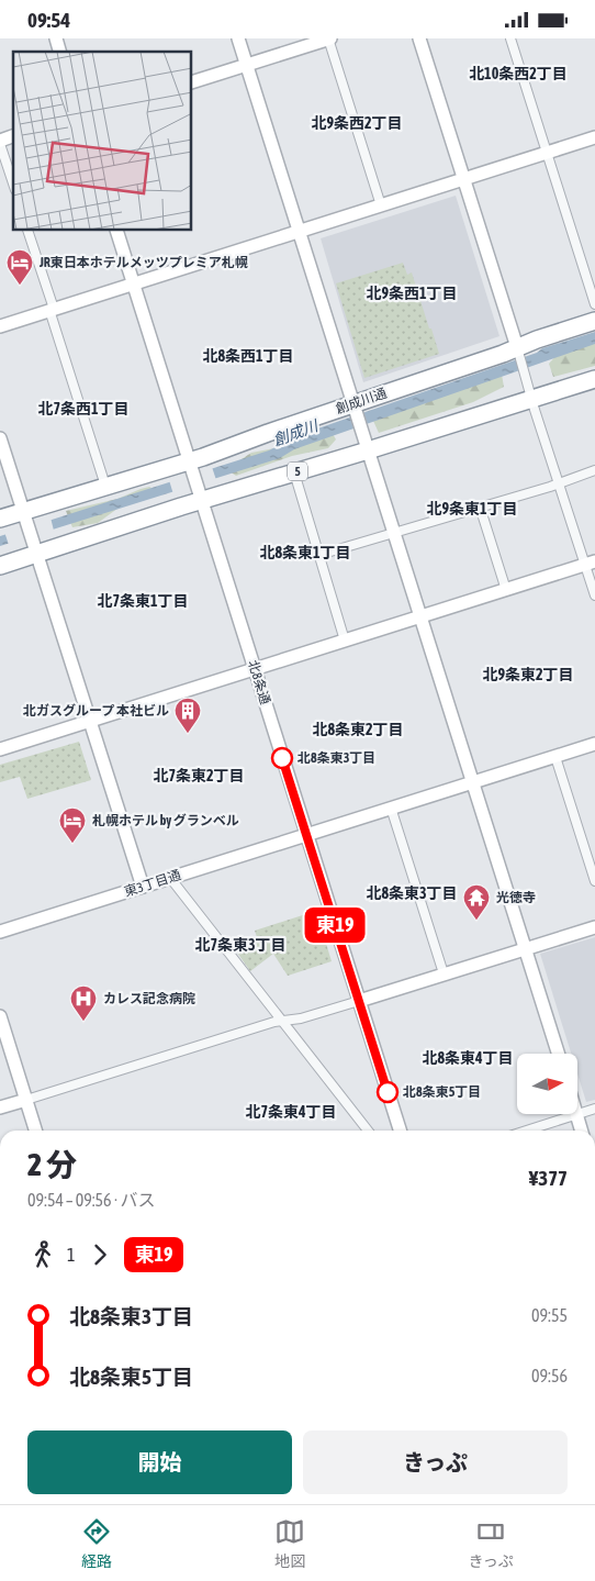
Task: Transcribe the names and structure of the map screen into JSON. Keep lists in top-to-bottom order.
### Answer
{
  "streets": {
    "highway": ["創成川通", "5"],
    "street": ["北8条通", "東3丁目通"]
  },
  "crossings": [
    ["創成川通", "北8条通"],
    ["5", "北8条通"],
    ["北8条通", "東3丁目通"]
  ],
  "districts": [
    "北10条西2丁目",
    "北9条西2丁目",
    "北9条西1丁目",
    "北8条西1丁目",
    "北7条西1丁目",
    "北9条東1丁目",
    "北8条東1丁目",
    "北7条東1丁目",
    "北9条東2丁目",
    "北8条東2丁目",
    "北7条東2丁目",
    "北8条東3丁目",
    "北7条東3丁目",
    "北8条東4丁目",
    "北7条東4丁目"
  ],
  "water": ["創成川"],
  "places": {
    "hotel": ["JR東日本ホテルメッツプレミア札幌", "札幌ホテル by グランベル"],
    "building": ["北ガスグループ 本社ビル"],
    "other": ["北8条東3丁目", "北8条東5丁目"],
    "temple": ["光徳寺"],
    "hospital": ["カレス記念病院"]
  },
  "lines": ["bus line 東19"],
  "north": "right",
  "page": {
    "status": "09:54",
    "on_map": "東19",
    "heading": ["2 分", "09:54 – 09:56 · バス", "¥377"],
    "legs": ["1", "東19"],
    "list": [
      {
        "name": "北8条東3丁目",
        "value": "09:55"
      },
      {
        "name": "北8条東5丁目",
        "value": "09:56"
      }
    ],
    "buttons": ["開始", "きっぷ"],
    "tabs": ["経路", "地図", "きっぷ"]
  }
}
